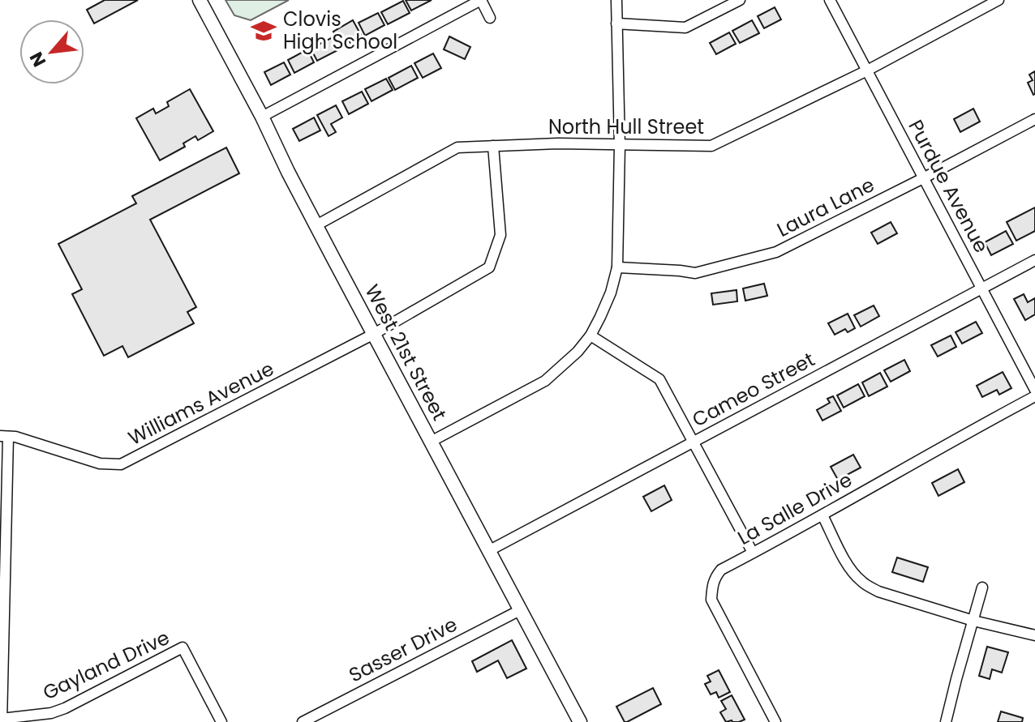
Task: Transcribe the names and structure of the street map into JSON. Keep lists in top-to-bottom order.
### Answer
{
  "streets": {
    "main road": ["West 21st Street"],
    "street": [
      "North Hull Street",
      "Purdue Avenue",
      "Laura Lane",
      "Cameo Street",
      "Williams Avenue",
      "La Salle Drive",
      "Sasser Drive",
      "Gayland Drive"
    ]
  },
  "crossings": [
    ["North Hull Street", "Purdue Avenue"],
    ["North Hull Street", "West 21st Street"],
    ["North Hull Street", "Williams Avenue"],
    ["Purdue Avenue", "Laura Lane"],
    ["Purdue Avenue", "Cameo Street"],
    ["West 21st Street", "Cameo Street"],
    ["West 21st Street", "Williams Avenue"],
    ["West 21st Street", "Sasser Drive"]
  ],
  "places": {
    "school or university": ["Clovis High School"]
  },
  "north": "bottom left"
}
